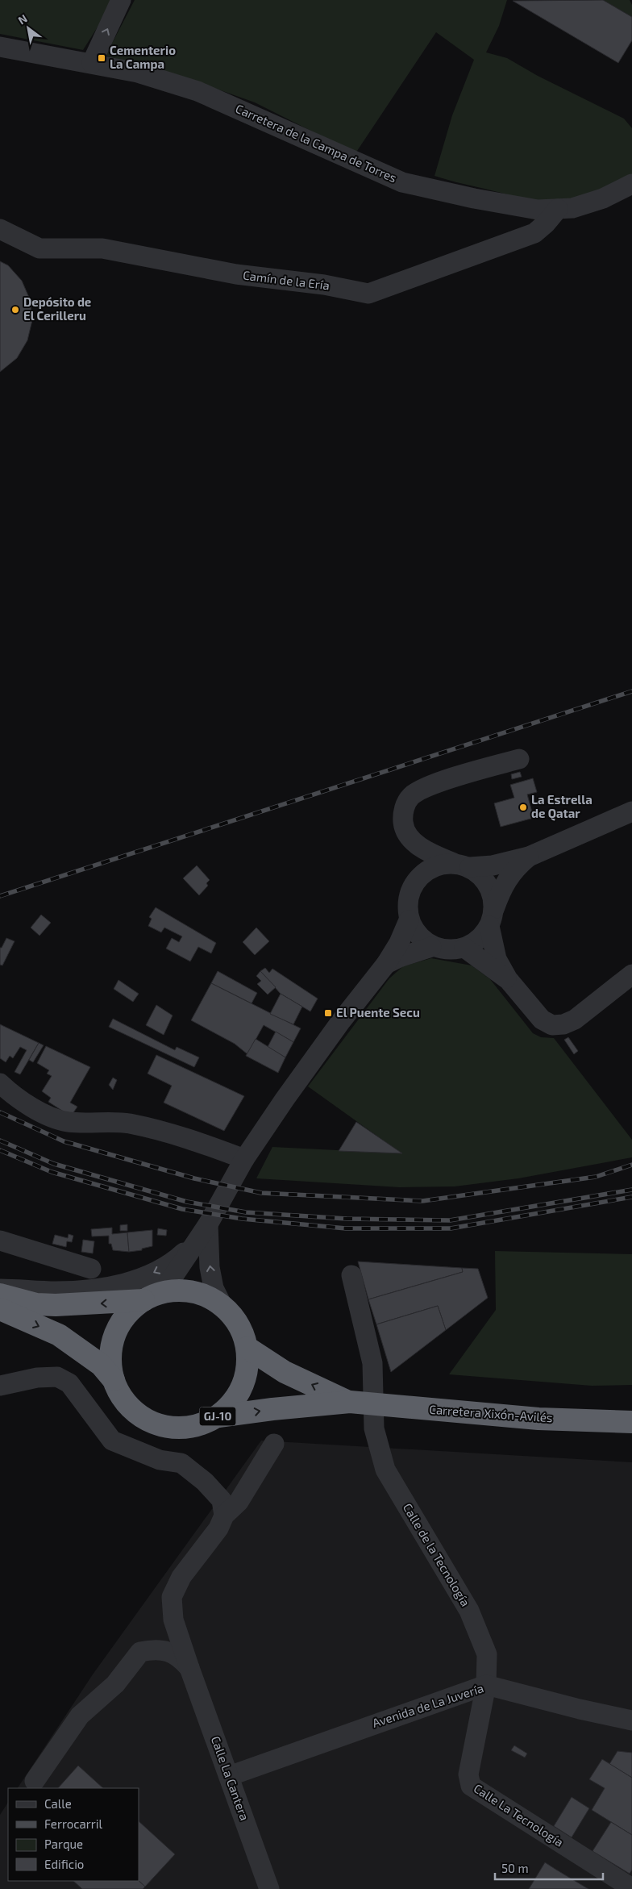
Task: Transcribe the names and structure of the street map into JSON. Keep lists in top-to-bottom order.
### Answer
{
  "streets": {
    "highway": ["Carretera Xixón-Avilés", "GJ-10"],
    "street": [
      "Carretera de la Campa de Torres",
      "Camín de la Ería",
      "Calle de la Tecnología",
      "Avenida de La Juvería",
      "Calle La Cantera",
      "Calle La Tecnología"
    ]
  },
  "crossings": [
    ["Carretera de la Campa de Torres", "Camín de la Ería"],
    ["Carretera Xixón-Avilés", "GJ-10"],
    ["Calle de la Tecnología", "Avenida de La Juvería"],
    ["Calle de la Tecnología", "Calle La Tecnología"],
    ["Avenida de La Juvería", "Calle La Cantera"],
    ["Avenida de La Juvería", "Calle La Tecnología"]
  ],
  "places": {
    "transit": ["Cementerio La Campa", "El Puente Secu"],
    "other": ["Depósito de El Cerilleru", "La Estrella de Qatar"]
  },
  "legend": [
    "Calle",
    "Ferrocarril",
    "Parque",
    "Edificio"
  ],
  "scale_bar": "50 m",
  "north": "top left"
}
